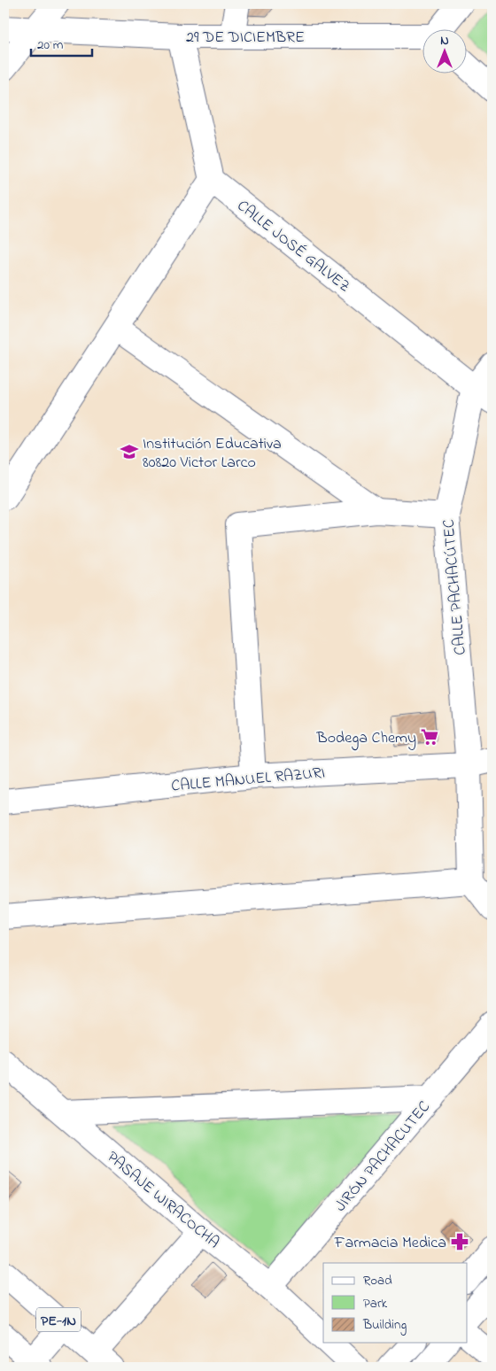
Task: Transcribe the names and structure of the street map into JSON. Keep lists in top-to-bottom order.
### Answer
{
  "streets": {
    "main road": [
      "29 DE DICIEMBRE",
      "CALLE JOSÉ GALVEZ",
      "CALLE PACHACÚTEC",
      "CALLE MANUEL RAZURI",
      "JIRÓN PACHACUTEC",
      "PASAJE WIRACOCHA",
      "PE-1N"
    ]
  },
  "crossings": [
    ["CALLE JOSÉ GALVEZ", "CALLE PACHACÚTEC"],
    ["CALLE PACHACÚTEC", "CALLE MANUEL RAZURI"],
    ["JIRÓN PACHACUTEC", "PASAJE WIRACOCHA"]
  ],
  "places": {
    "school or university": ["Institución Educativa 80820 Victor Larco"],
    "supermarket": ["Bodega Chemy"],
    "pharmacy": ["Farmacia Medica"]
  },
  "legend": ["Road", "Park", "Building"],
  "scale_bar": "20 m",
  "north": "top"
}
